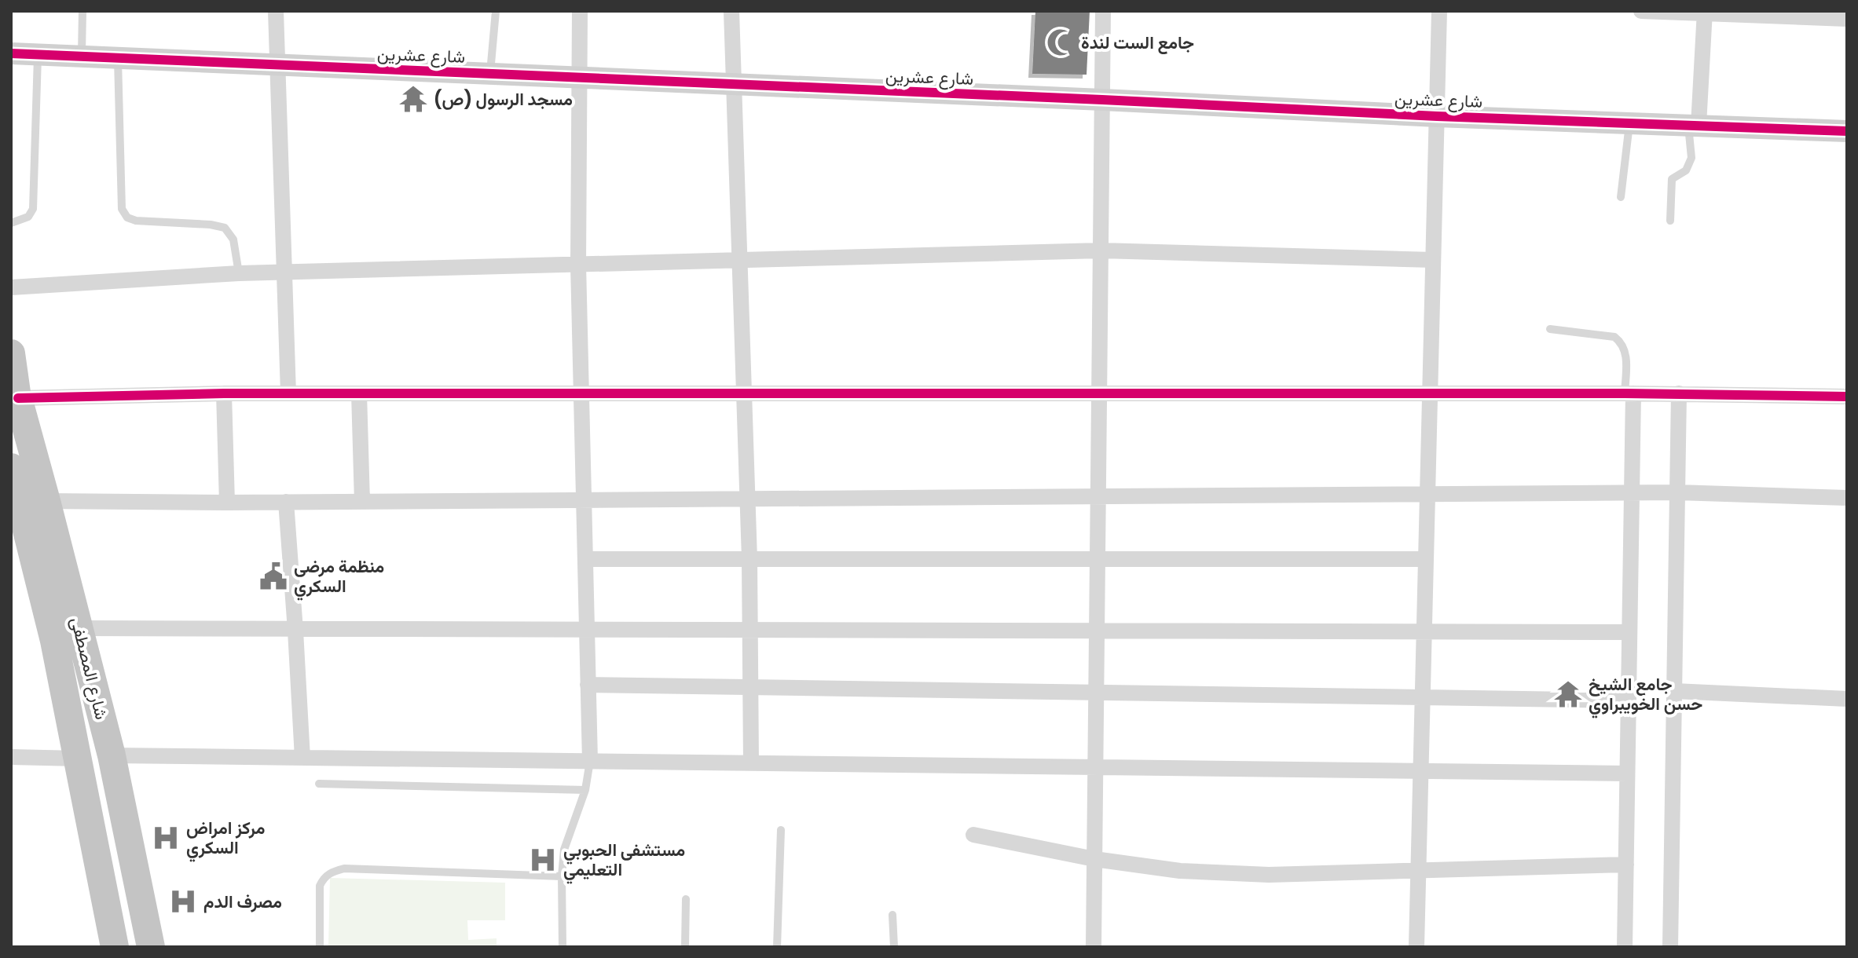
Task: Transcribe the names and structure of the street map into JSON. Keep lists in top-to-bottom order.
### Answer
{
  "streets": {
    "highway": ["شارع المصطفى"],
    "street": ["شارع عشرين"]
  },
  "places": {
    "mosque": ["جامع الست لندة"],
    "temple": ["مسجد الرسول (ص)", "جامع الشيخ حسن الخويبراوي"],
    "public building": ["منظمة مرضى السكري"],
    "hospital": ["مركز امراض السكري", "مستشفى الحبوبي التعليمي", "مصرف الدم"]
  }
}
